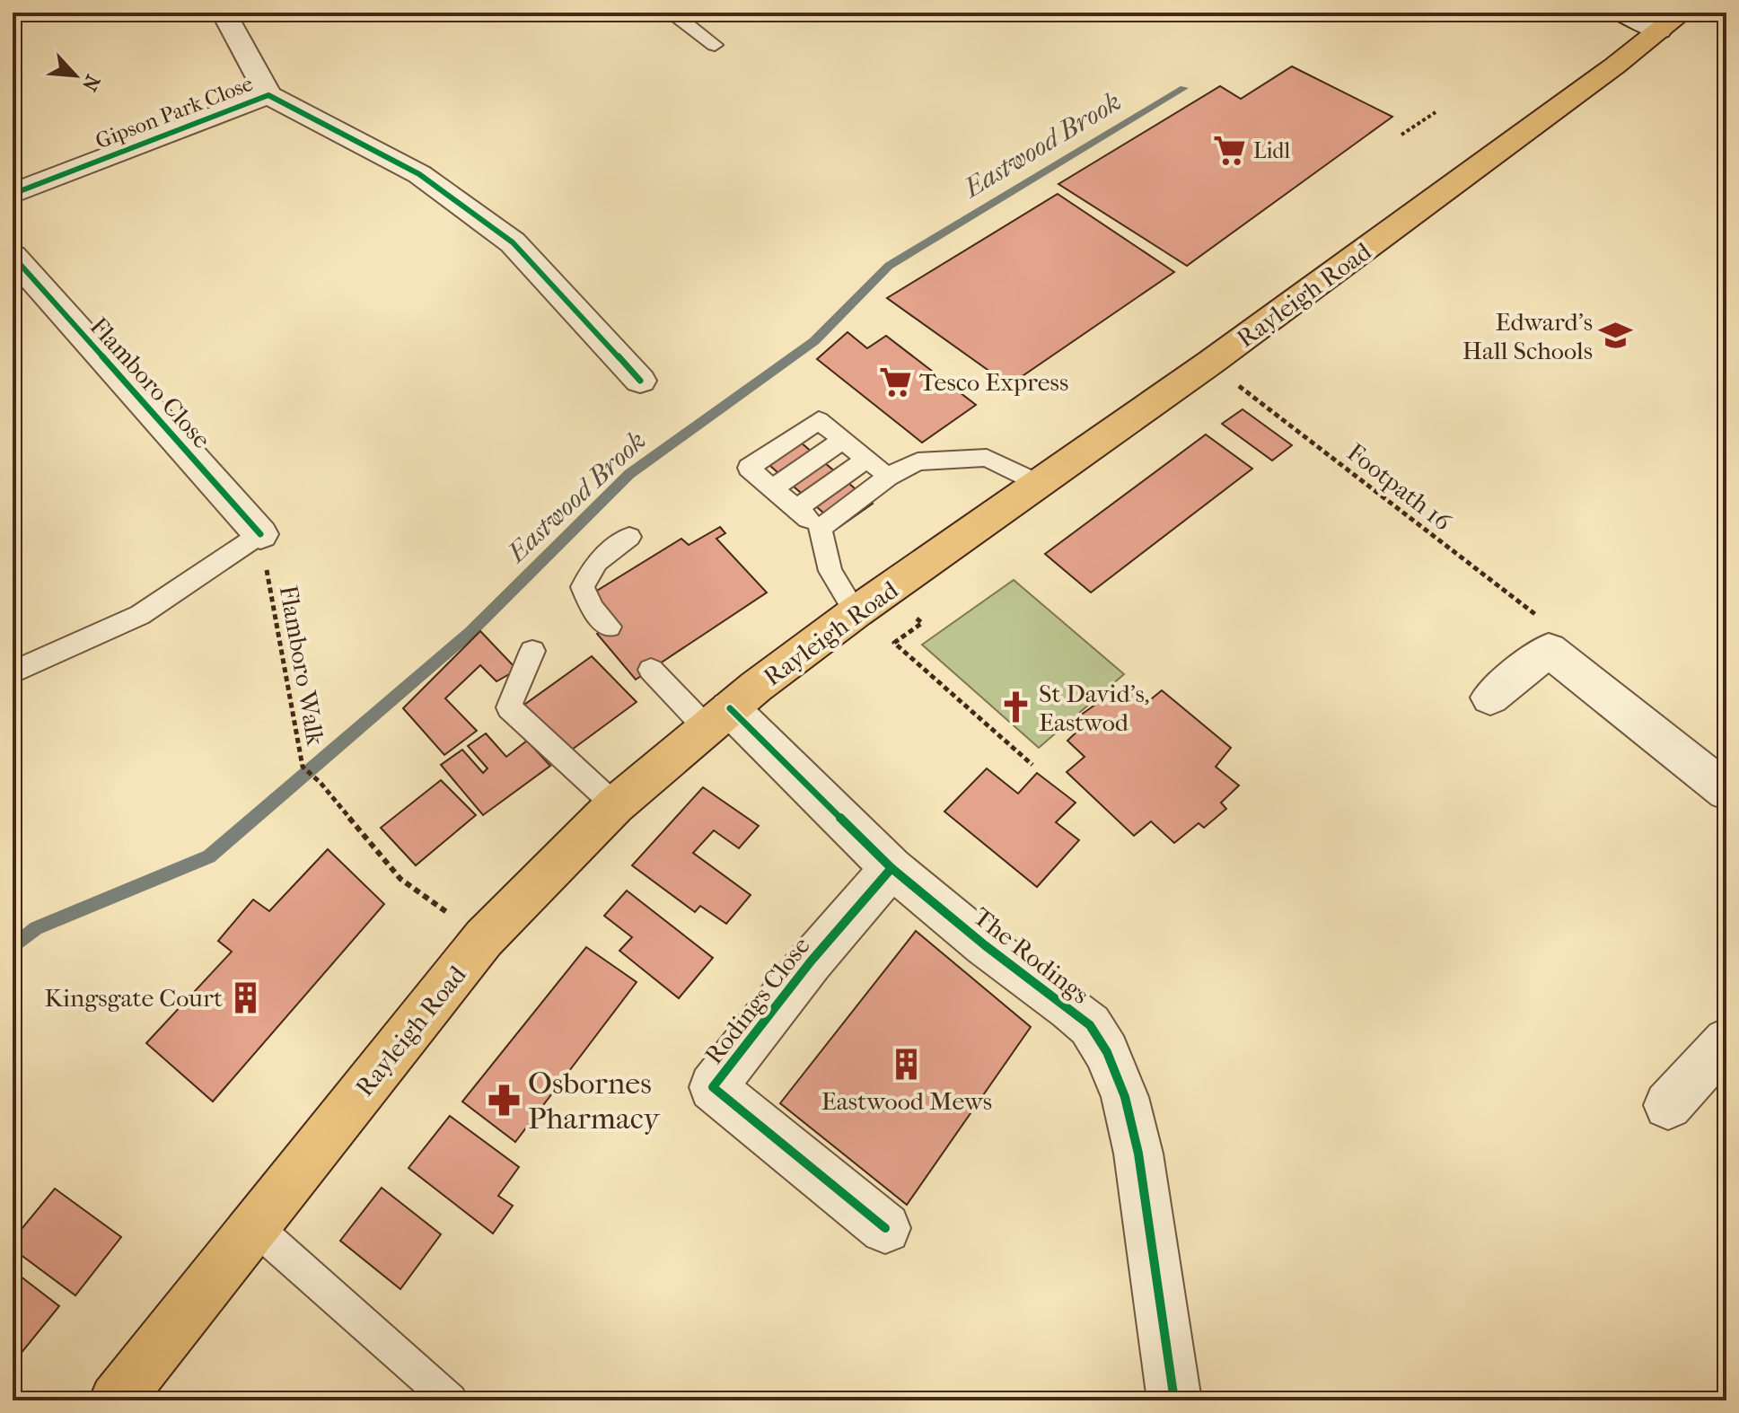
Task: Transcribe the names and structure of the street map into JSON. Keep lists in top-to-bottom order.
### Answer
{
  "streets": {
    "main road": ["Rayleigh Road"],
    "street": [
      "Gipson Park Close",
      "Flamboro Close",
      "The Rodings",
      "Rodings Close"
    ],
    "path": ["Footpath 16", "Flamboro Walk"]
  },
  "crossings": [
    ["Rayleigh Road", "Footpath 16"],
    ["Rayleigh Road", "Flamboro Walk"],
    ["Rayleigh Road", "The Rodings"],
    ["Flamboro Close", "Flamboro Walk"],
    ["The Rodings", "Rodings Close"]
  ],
  "water": ["Eastwood Brook"],
  "places": {
    "supermarket": ["Lidl", "Tesco Express"],
    "school or university": ["Edward's Hall Schools"],
    "church": ["St David's, Eastwod"],
    "building": ["Kingsgate Court", "Eastwood Mews"],
    "pharmacy": ["Osbornes Pharmacy"]
  },
  "north": "bottom right"
}
